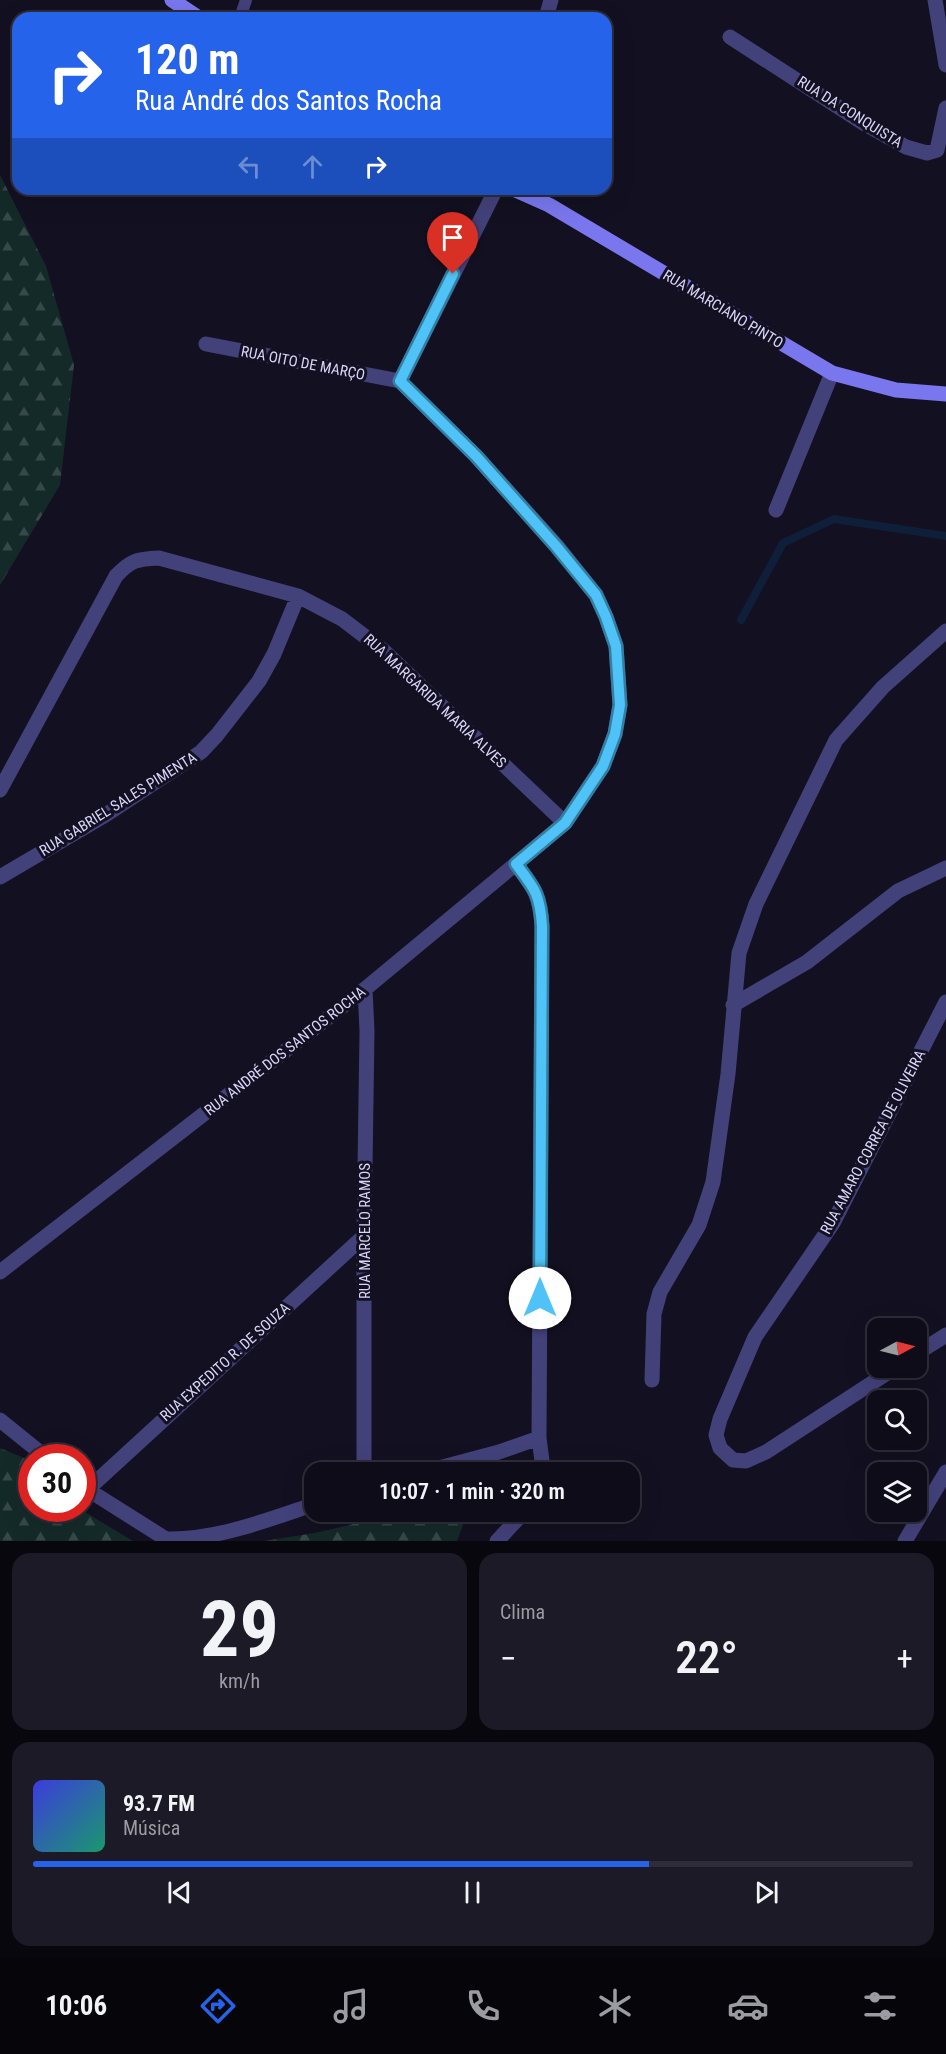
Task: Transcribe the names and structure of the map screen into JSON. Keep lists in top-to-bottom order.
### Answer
{
  "streets": {
    "street": [
      "RUA DA CONQUISTA",
      "RUA MARCIANO PINTO",
      "RUA OITO DE MARÇO",
      "RUA MARGARIDA MARIA ALVES",
      "RUA GABRIEL SALES PIMENTA",
      "RUA ANDRÉ DOS SANTOS ROCHA",
      "RUA AMARO CORREA DE OLIVEIRA",
      "RUA MARCELO RAMOS",
      "RUA EXPEDITO R. DE SOUZA"
    ]
  },
  "crossings": [
    ["RUA OITO DE MARÇO", "RUA ANDRÉ DOS SANTOS ROCHA"],
    ["RUA MARGARIDA MARIA ALVES", "RUA GABRIEL SALES PIMENTA"],
    ["RUA MARGARIDA MARIA ALVES", "RUA ANDRÉ DOS SANTOS ROCHA"],
    ["RUA ANDRÉ DOS SANTOS ROCHA", "RUA MARCELO RAMOS"],
    ["RUA MARCELO RAMOS", "RUA EXPEDITO R. DE SOUZA"]
  ],
  "north": "right",
  "page": {
    "turn": ["120 m", "Rua André dos Santos Rocha"],
    "limit": "30",
    "trip": "10:07 · 1 min · 320 m",
    "tile": [
      ["29", "km/h"],
      "Clima"
    ],
    "heat": ["−", "22°", "+"],
    "song": ["93.7 FM", "Música"],
    "tabs": "10:06"
  }
}
